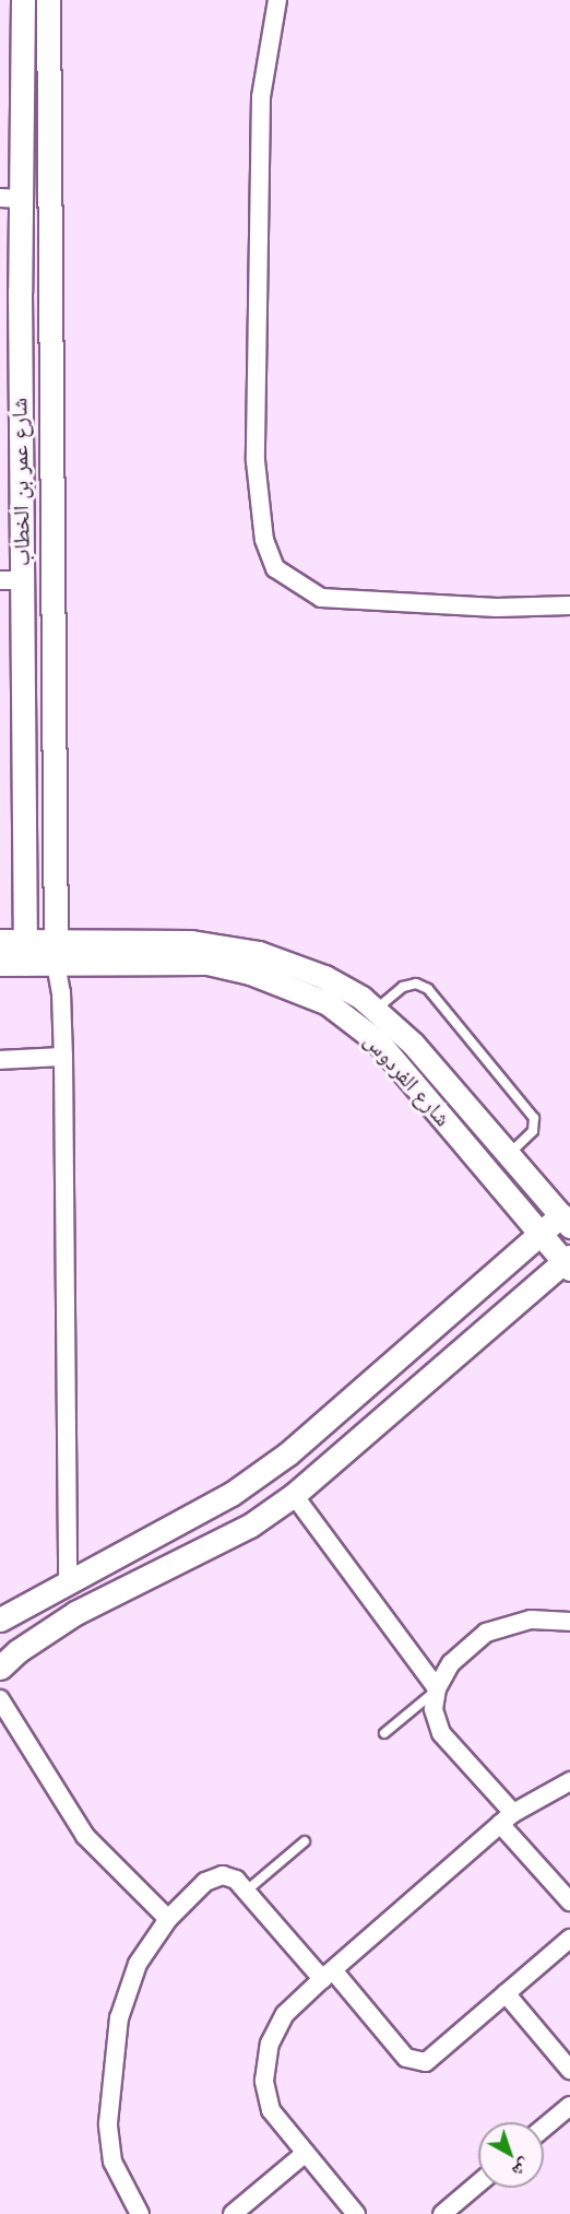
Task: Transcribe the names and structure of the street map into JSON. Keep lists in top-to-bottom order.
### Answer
{
  "streets": {
    "street": ["شارع عمر بن الخطاب", "شارع الفردوس"]
  },
  "crossings": [
    ["شارع عمر بن الخطاب", "شارع الفردوس"]
  ],
  "north": "bottom right"
}
